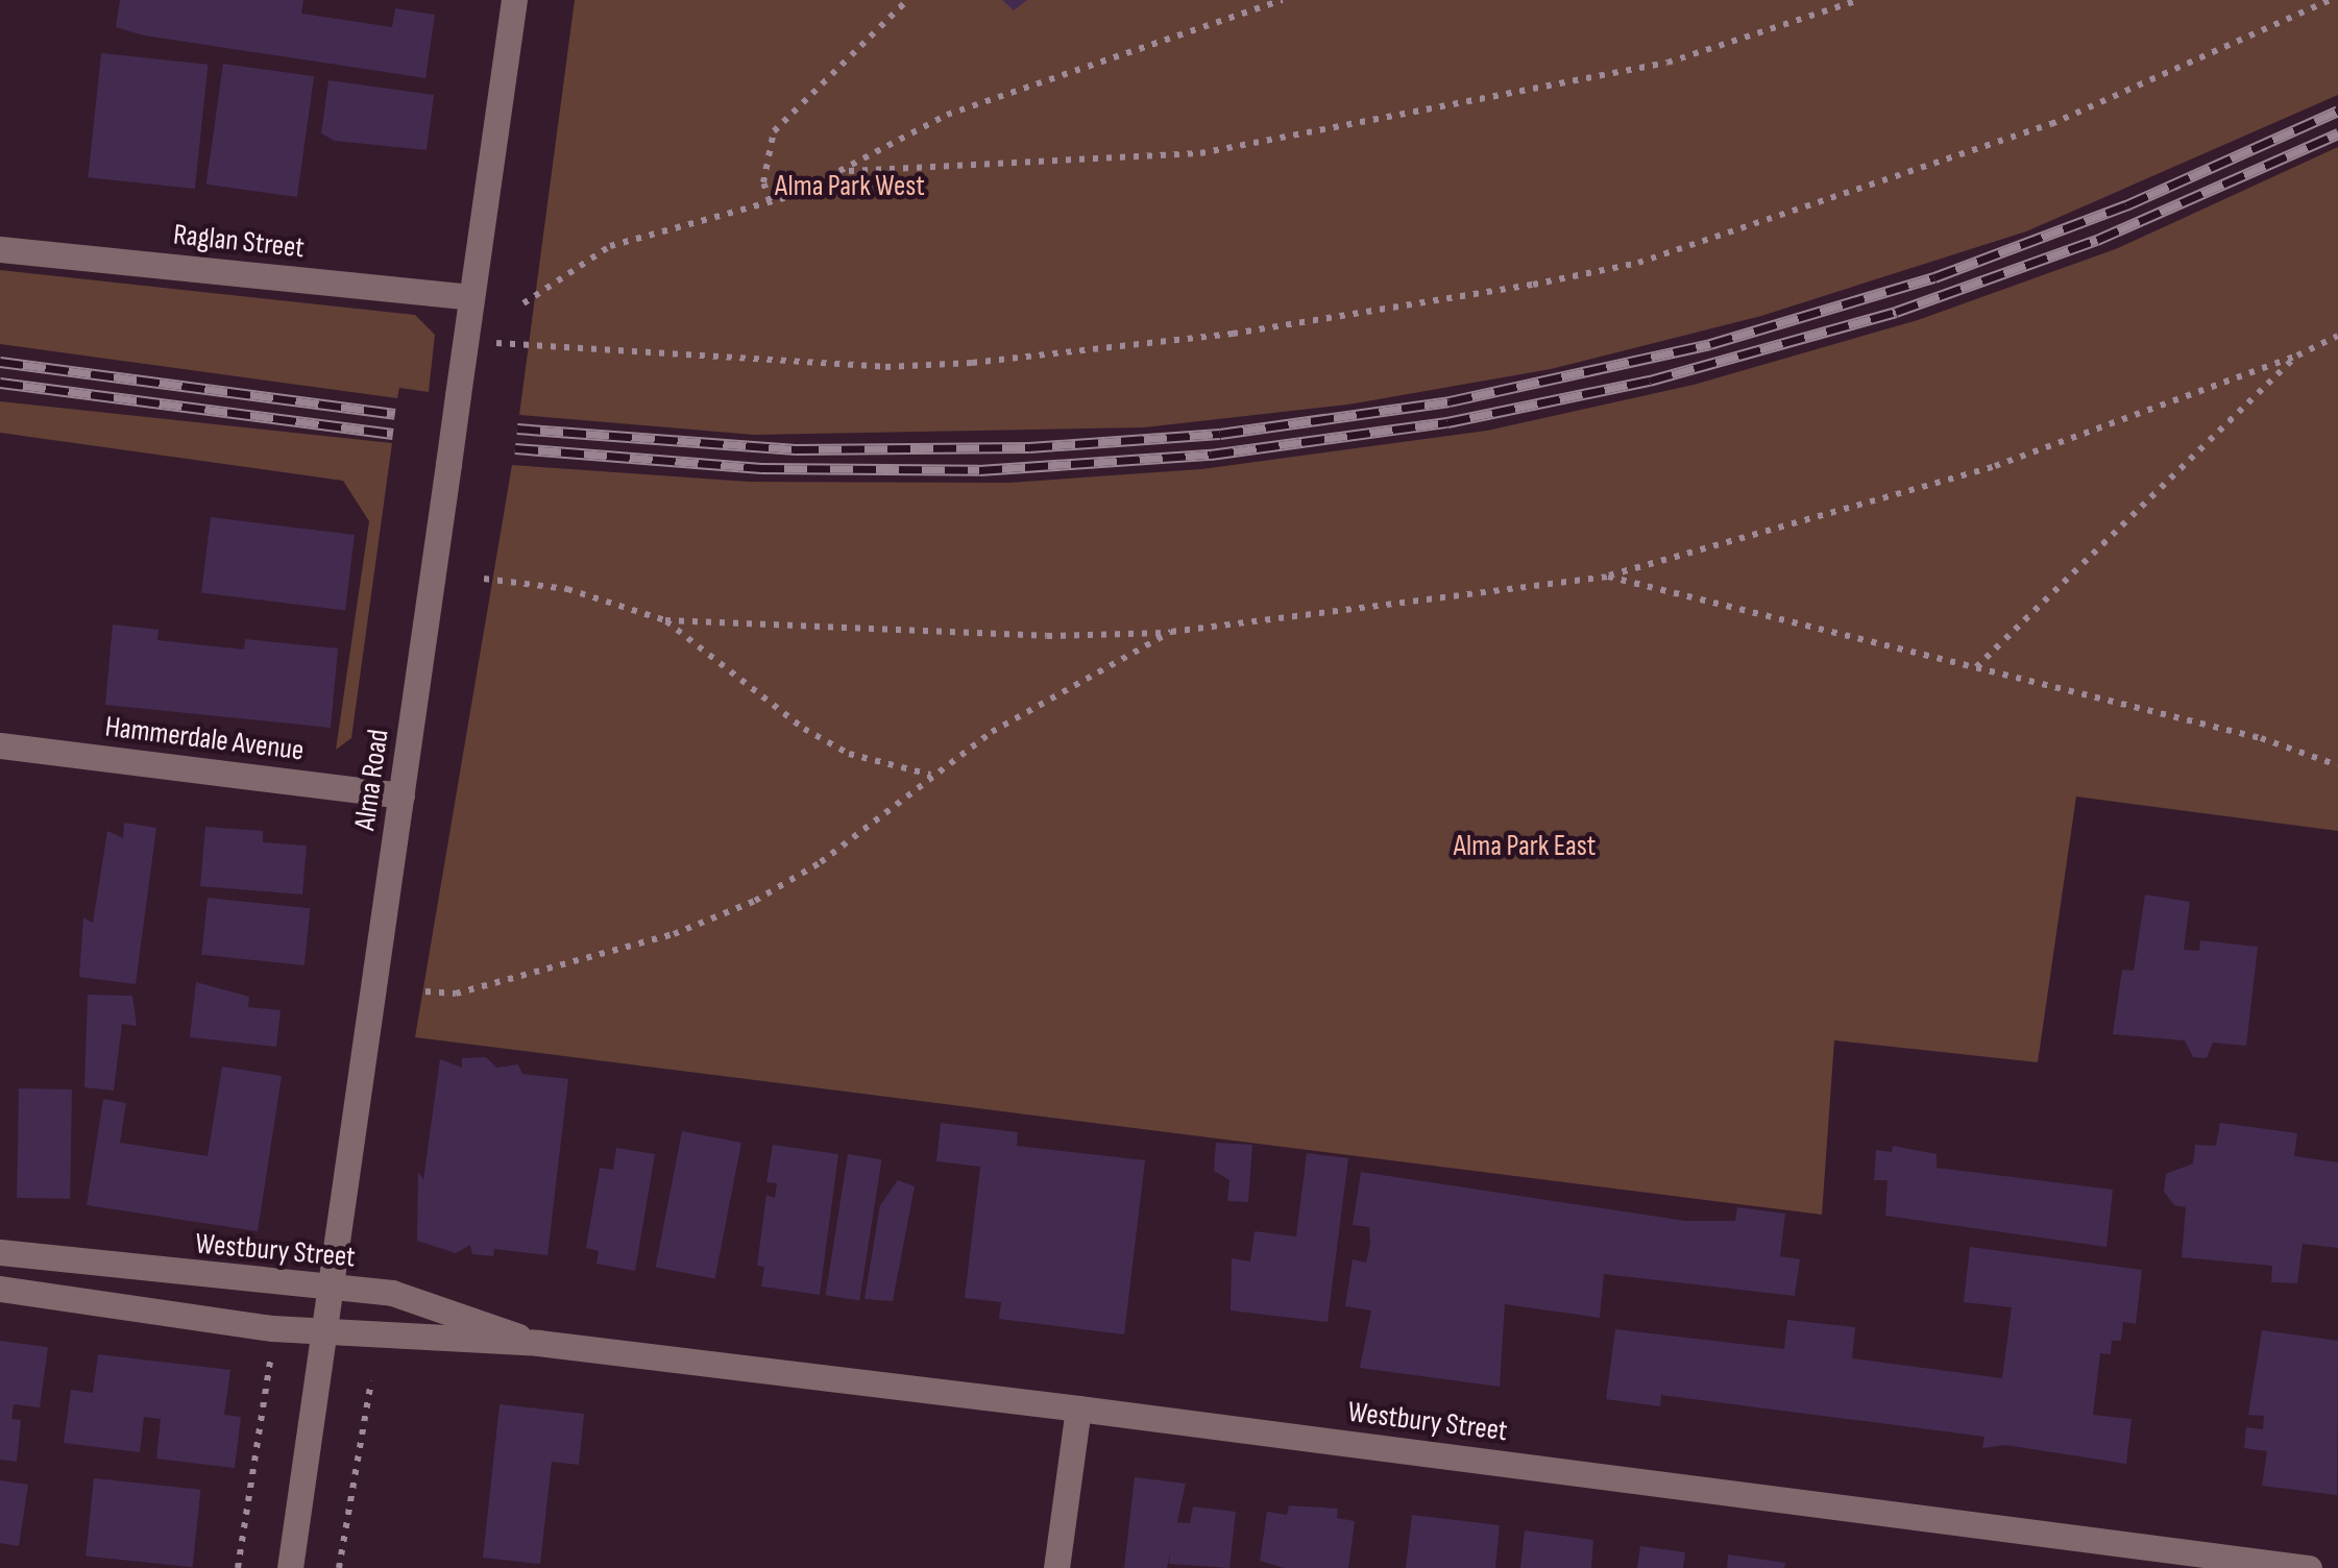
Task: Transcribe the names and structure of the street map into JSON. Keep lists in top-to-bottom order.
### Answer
{
  "streets": {
    "street": [
      "Raglan Street",
      "Hammerdale Avenue",
      "Alma Road",
      "Westbury Street"
    ]
  },
  "crossings": [
    ["Raglan Street", "Alma Road"],
    ["Hammerdale Avenue", "Alma Road"],
    ["Alma Road", "Westbury Street"]
  ],
  "parks": ["Alma Park West", "Alma Park East"]
}
